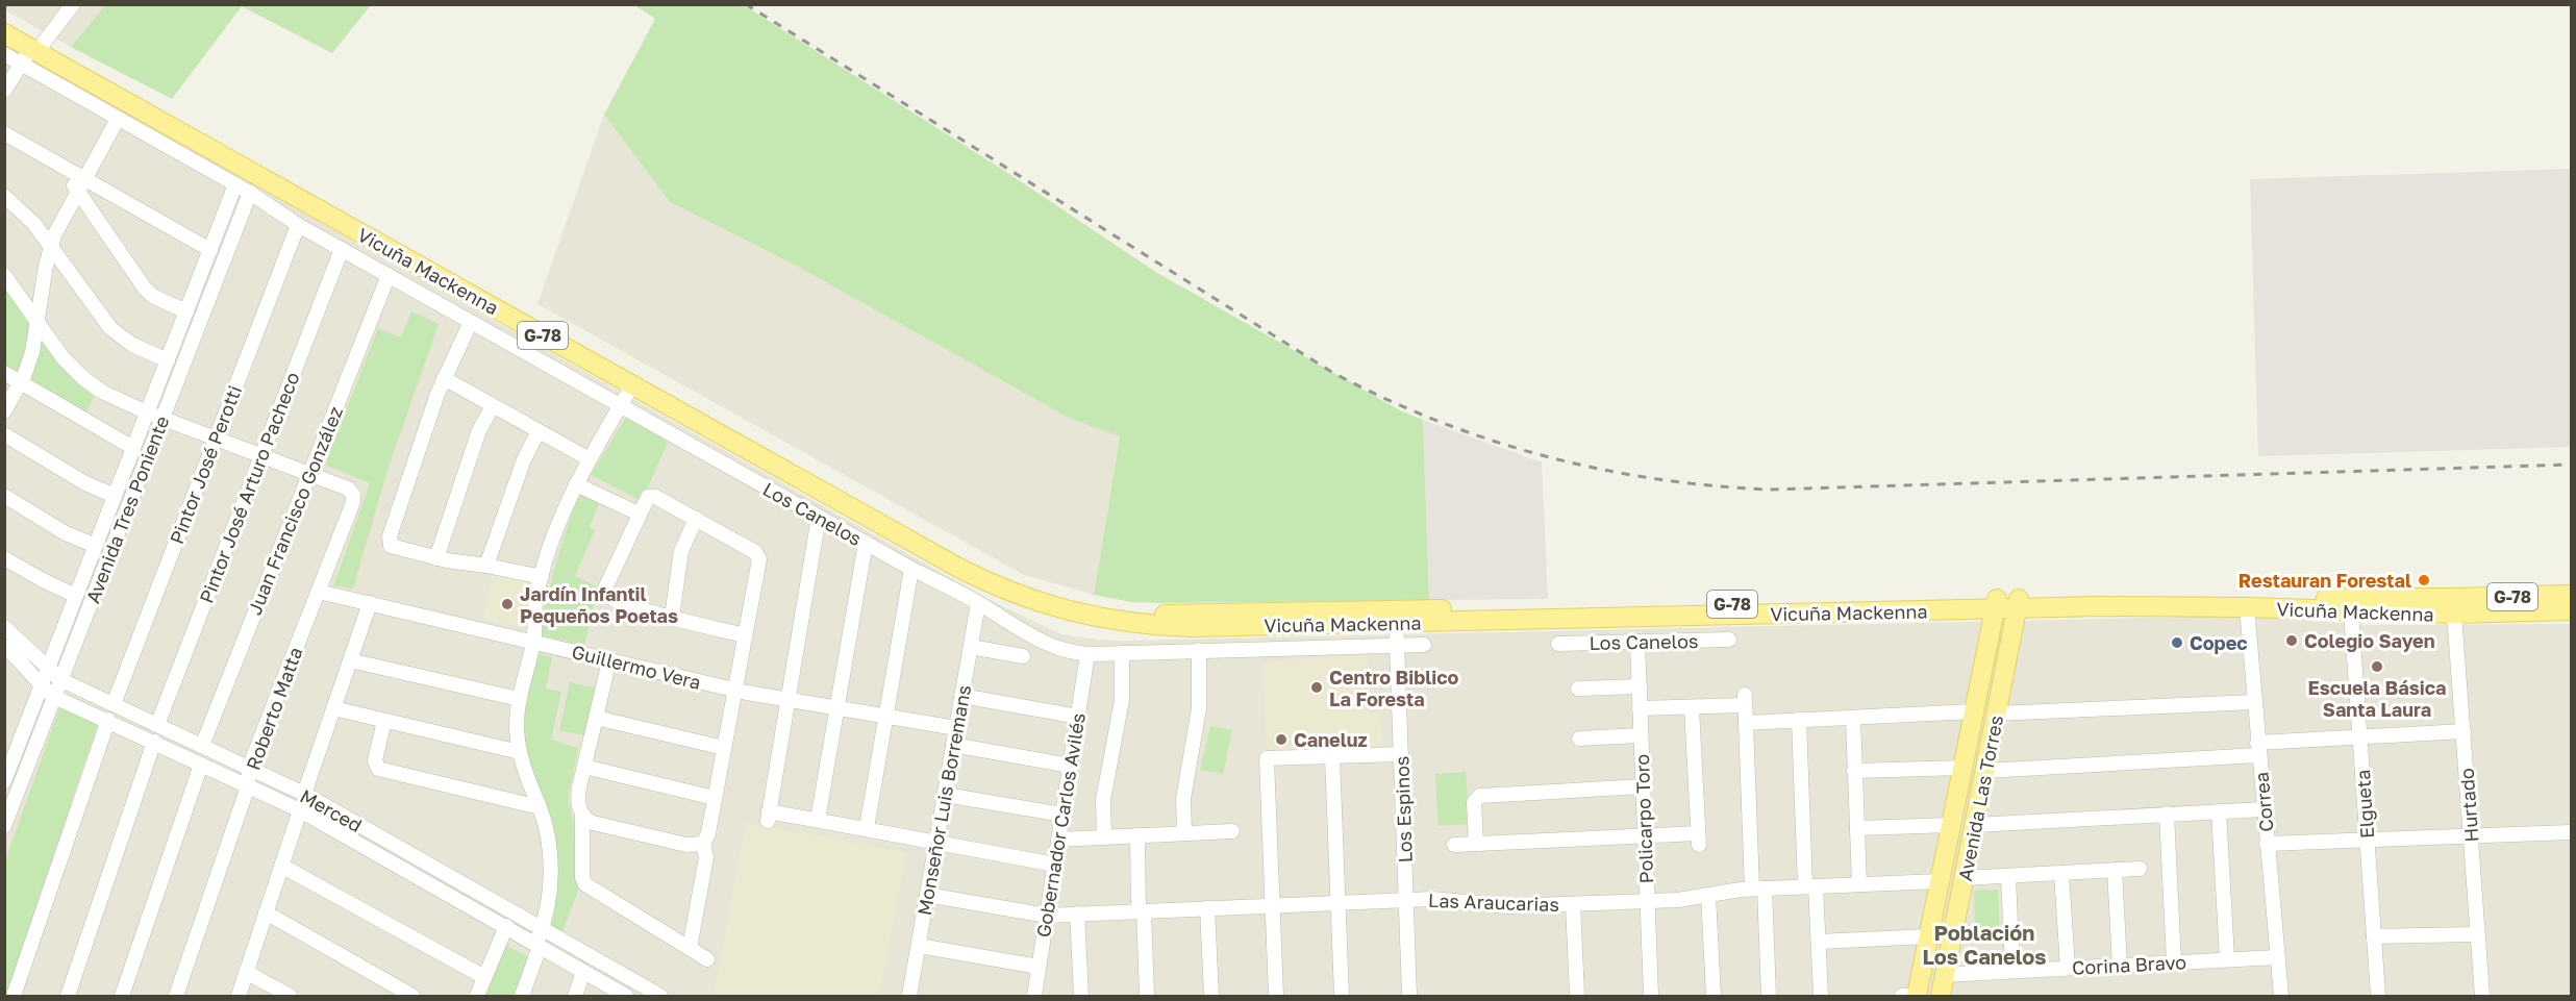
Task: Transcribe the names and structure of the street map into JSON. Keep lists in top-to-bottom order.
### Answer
{
  "streets": {
    "main road": ["Vicuña Mackenna", "G-78", "Avenida Las Torres"],
    "street": [
      "Pintor José Perotti",
      "Pintor José Arturo Pacheco",
      "Avenida Tres Poniente",
      "Juan Francisco González",
      "Los Canelos",
      "Guillermo Vera",
      "Roberto Matta",
      "Monseñor Luis Borremans",
      "Correa",
      "Elgueta",
      "Hurtado",
      "Los Espinos",
      "Merced",
      "Policarpo Toro",
      "Gobernador Carlos Avilés",
      "Las Araucarias",
      "Corina Bravo"
    ]
  },
  "crossings": [
    ["Vicuña Mackenna", "Avenida Las Torres"],
    ["Vicuña Mackenna", "Correa"],
    ["Vicuña Mackenna", "Elgueta"],
    ["Vicuña Mackenna", "Hurtado"],
    ["Vicuña Mackenna", "Los Espinos"],
    ["Pintor José Perotti", "Los Canelos"],
    ["Pintor José Perotti", "Merced"],
    ["Pintor José Arturo Pacheco", "Los Canelos"],
    ["Pintor José Arturo Pacheco", "Merced"],
    ["Avenida Tres Poniente", "Los Canelos"],
    ["Avenida Tres Poniente", "Merced"],
    ["Juan Francisco González", "Los Canelos"],
    ["Juan Francisco González", "Roberto Matta"],
    ["Juan Francisco González", "Merced"],
    ["Los Canelos", "Monseñor Luis Borremans"],
    ["Los Canelos", "Los Espinos"],
    ["Los Canelos", "Policarpo Toro"],
    ["Los Canelos", "Gobernador Carlos Avilés"],
    ["Guillermo Vera", "Roberto Matta"],
    ["Guillermo Vera", "Monseñor Luis Borremans"],
    ["Roberto Matta", "Merced"],
    ["Avenida Las Torres", "Las Araucarias"],
    ["Avenida Las Torres", "Corina Bravo"],
    ["Monseñor Luis Borremans", "Las Araucarias"],
    ["Correa", "Corina Bravo"],
    ["Los Espinos", "Las Araucarias"],
    ["Policarpo Toro", "Las Araucarias"],
    ["Gobernador Carlos Avilés", "Las Araucarias"]
  ],
  "districts": ["Población Los Canelos"],
  "places": [
    "Restauran Forestal",
    "Jardín Infantil Pequeños Poetas",
    "Colegio Sayen",
    "Copec",
    "Escuela Básica Santa Laura",
    "Centro Biblico La Foresta",
    "Caneluz"
  ]
}
